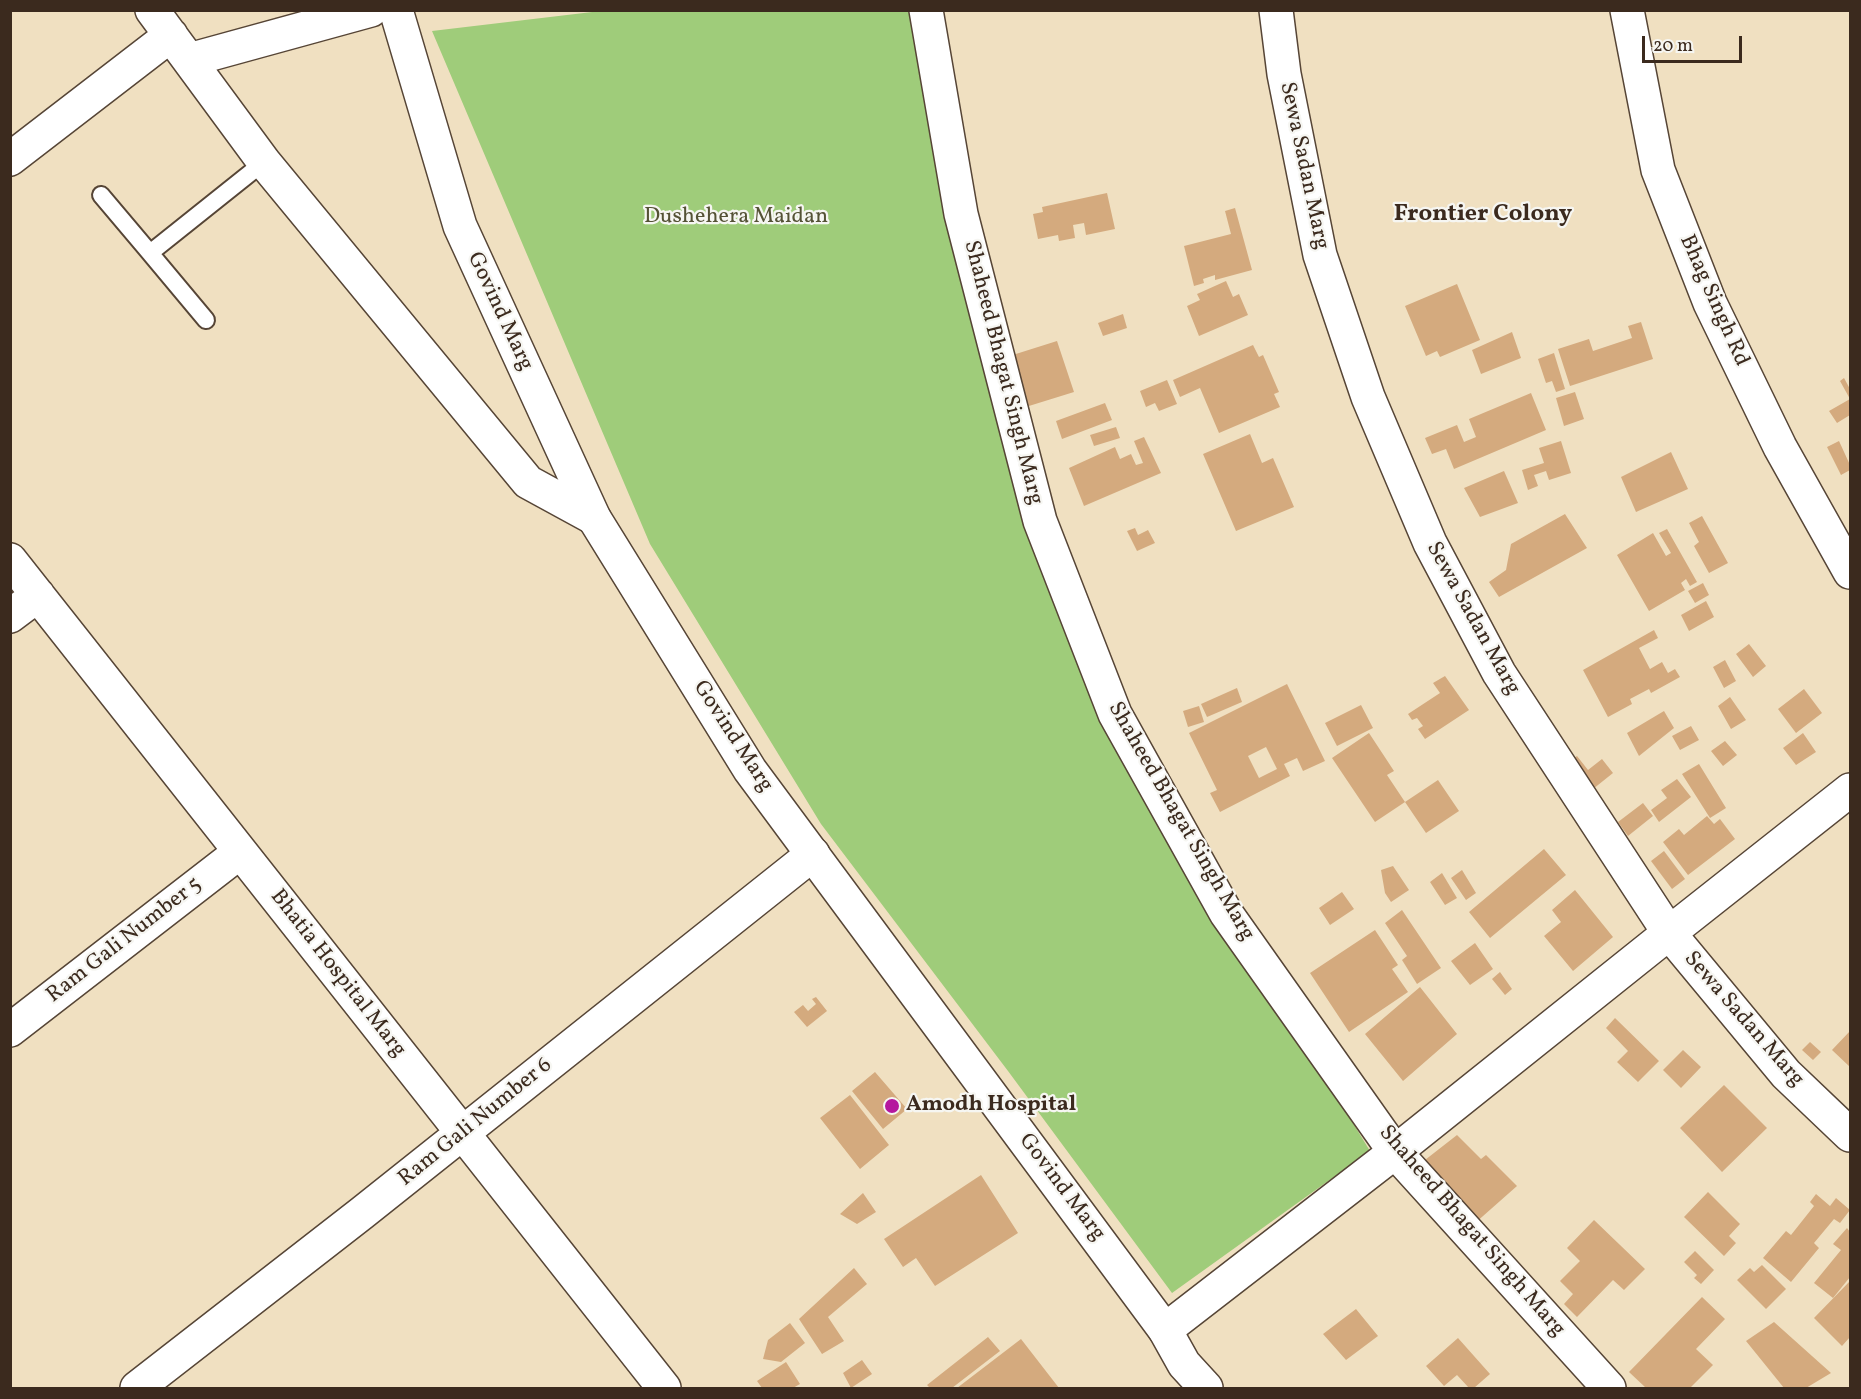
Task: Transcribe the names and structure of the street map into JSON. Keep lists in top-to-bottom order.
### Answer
{
  "streets": {
    "street": [
      "Sewa Sadan Marg",
      "Bhag Singh Rd",
      "Govind Marg",
      "Shaheed Bhagat Singh Marg",
      "Ram Gali Number 5",
      "Bhatia Hospital Marg",
      "Ram Gali Number 6"
    ]
  },
  "crossings": [
    ["Govind Marg", "Ram Gali Number 6"],
    ["Ram Gali Number 5", "Bhatia Hospital Marg"],
    ["Bhatia Hospital Marg", "Ram Gali Number 6"]
  ],
  "districts": ["Frontier Colony"],
  "parks": ["Dushehera Maidan"],
  "places": ["Amodh Hospital"],
  "scale_bar": "20 m"
}
